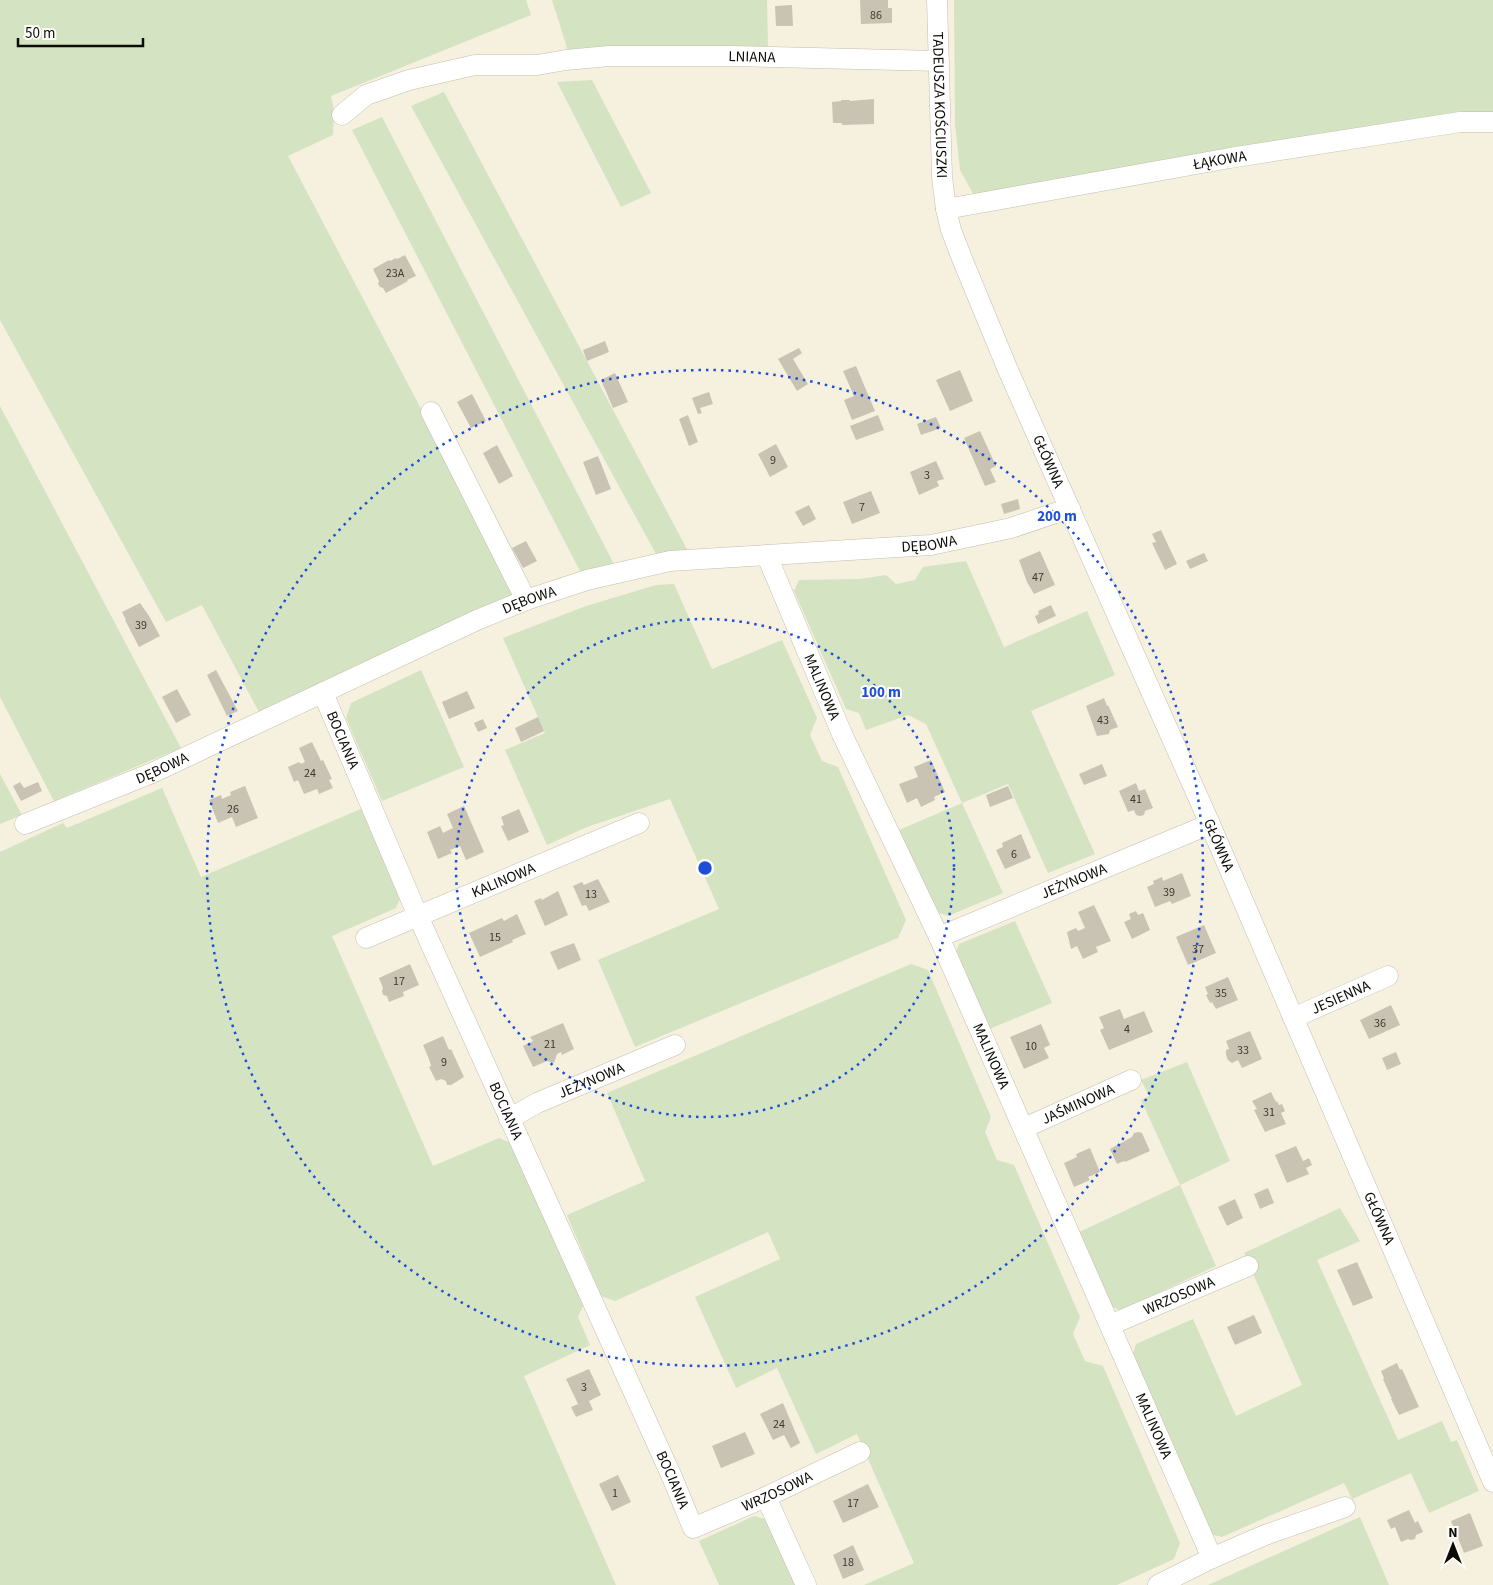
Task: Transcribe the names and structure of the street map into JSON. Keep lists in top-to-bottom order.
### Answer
{
  "streets": {
    "street": [
      "LNIANA",
      "TADEUSZA KOŚCIUSZKI",
      "ŁĄKOWA",
      "GŁÓWNA",
      "DĘBOWA",
      "MALINOWA",
      "BOCIANIA",
      "KALINOWA",
      "JEŻYNOWA",
      "JESIENNA",
      "JAŚMINOWA",
      "WRZOSOWA"
    ]
  },
  "crossings": [
    ["LNIANA", "TADEUSZA KOŚCIUSZKI"],
    ["TADEUSZA KOŚCIUSZKI", "ŁĄKOWA"],
    ["TADEUSZA KOŚCIUSZKI", "GŁÓWNA"],
    ["ŁĄKOWA", "GŁÓWNA"],
    ["GŁÓWNA", "DĘBOWA"],
    ["GŁÓWNA", "JEŻYNOWA"],
    ["GŁÓWNA", "JESIENNA"],
    ["DĘBOWA", "MALINOWA"],
    ["DĘBOWA", "BOCIANIA"],
    ["MALINOWA", "JEŻYNOWA"],
    ["MALINOWA", "JAŚMINOWA"],
    ["MALINOWA", "WRZOSOWA"],
    ["BOCIANIA", "KALINOWA"],
    ["BOCIANIA", "JEŻYNOWA"],
    ["BOCIANIA", "WRZOSOWA"]
  ],
  "house_numbers": [
    "86",
    "23A",
    "9",
    "3",
    "7",
    "47",
    "39",
    "43",
    "24",
    "41",
    "26",
    "6",
    "39",
    "13",
    "15",
    "37",
    "17",
    "35",
    "36",
    "4",
    "21",
    "10",
    "33",
    "9",
    "31",
    "3",
    "24",
    "1",
    "17",
    "18"
  ],
  "scale_bar": "50 m",
  "north": "top",
  "rings": ["200 m", "100 m"]
}
